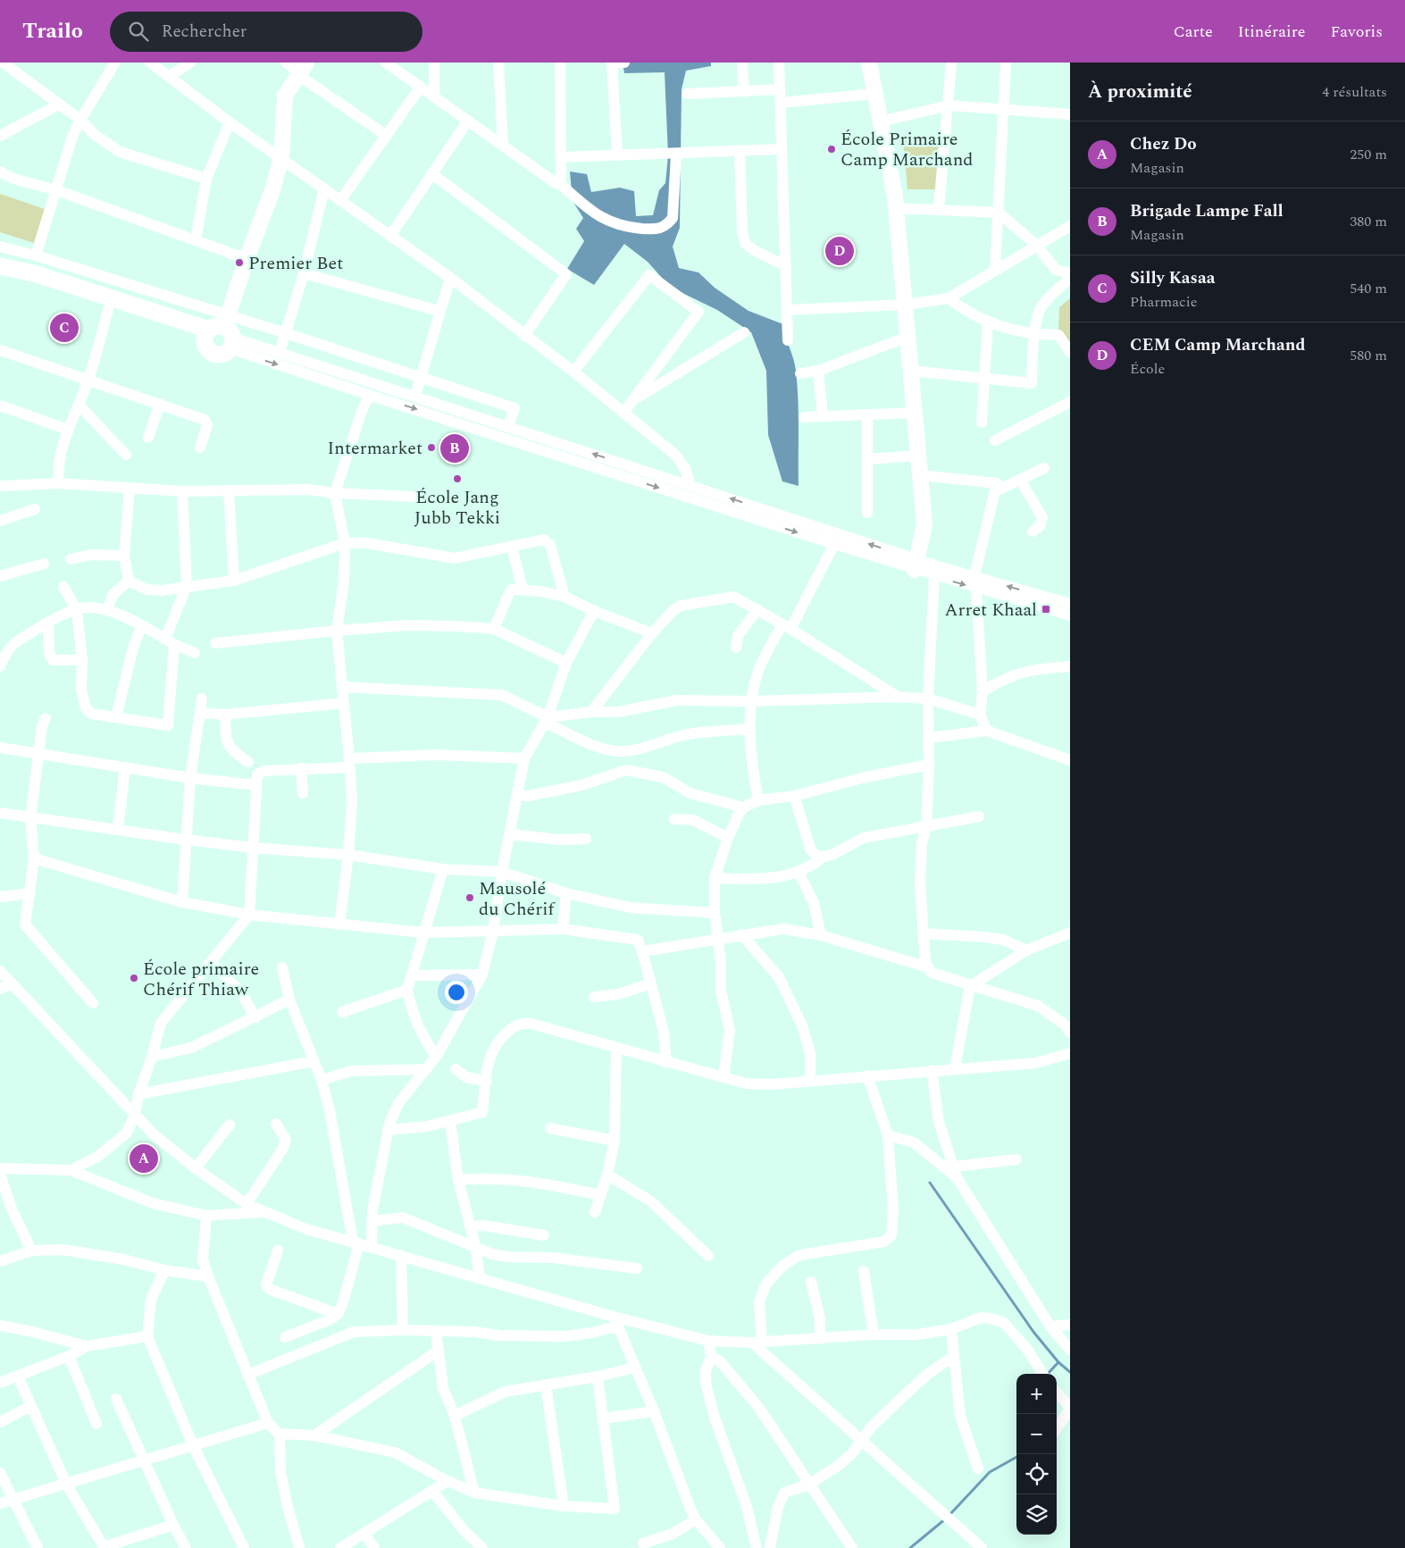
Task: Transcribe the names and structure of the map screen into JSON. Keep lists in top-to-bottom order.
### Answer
{
  "places": {
    "other": [
      "École Primaire Camp Marchand",
      "Premier Bet",
      "Intermarket",
      "École Jang Jubb Tekki",
      "Mausolé du Chérif",
      "École primaire Chérif Thiaw"
    ],
    "transit": ["Arret Khaal"]
  },
  "page": {
    "header": "Trailo",
    "search": "Rechercher",
    "nav": ["Carte", "Itinéraire", "Favoris"],
    "heading": ["À proximité", "4 résultats"],
    "list": [
      {
        "mark": "A",
        "name": "Chez Do",
        "note": "Magasin",
        "value": "250 m"
      },
      {
        "mark": "B",
        "name": "Brigade Lampe Fall",
        "note": "Magasin",
        "value": "380 m"
      },
      {
        "mark": "C",
        "name": "Silly Kasaa",
        "note": "Pharmacie",
        "value": "540 m"
      },
      {
        "mark": "D",
        "name": "CEM Camp Marchand",
        "note": "École",
        "value": "580 m"
      }
    ],
    "pins": [
      "D",
      "C",
      "B",
      "A"
    ],
    "map_buttons": ["+", "−"]
  }
}
